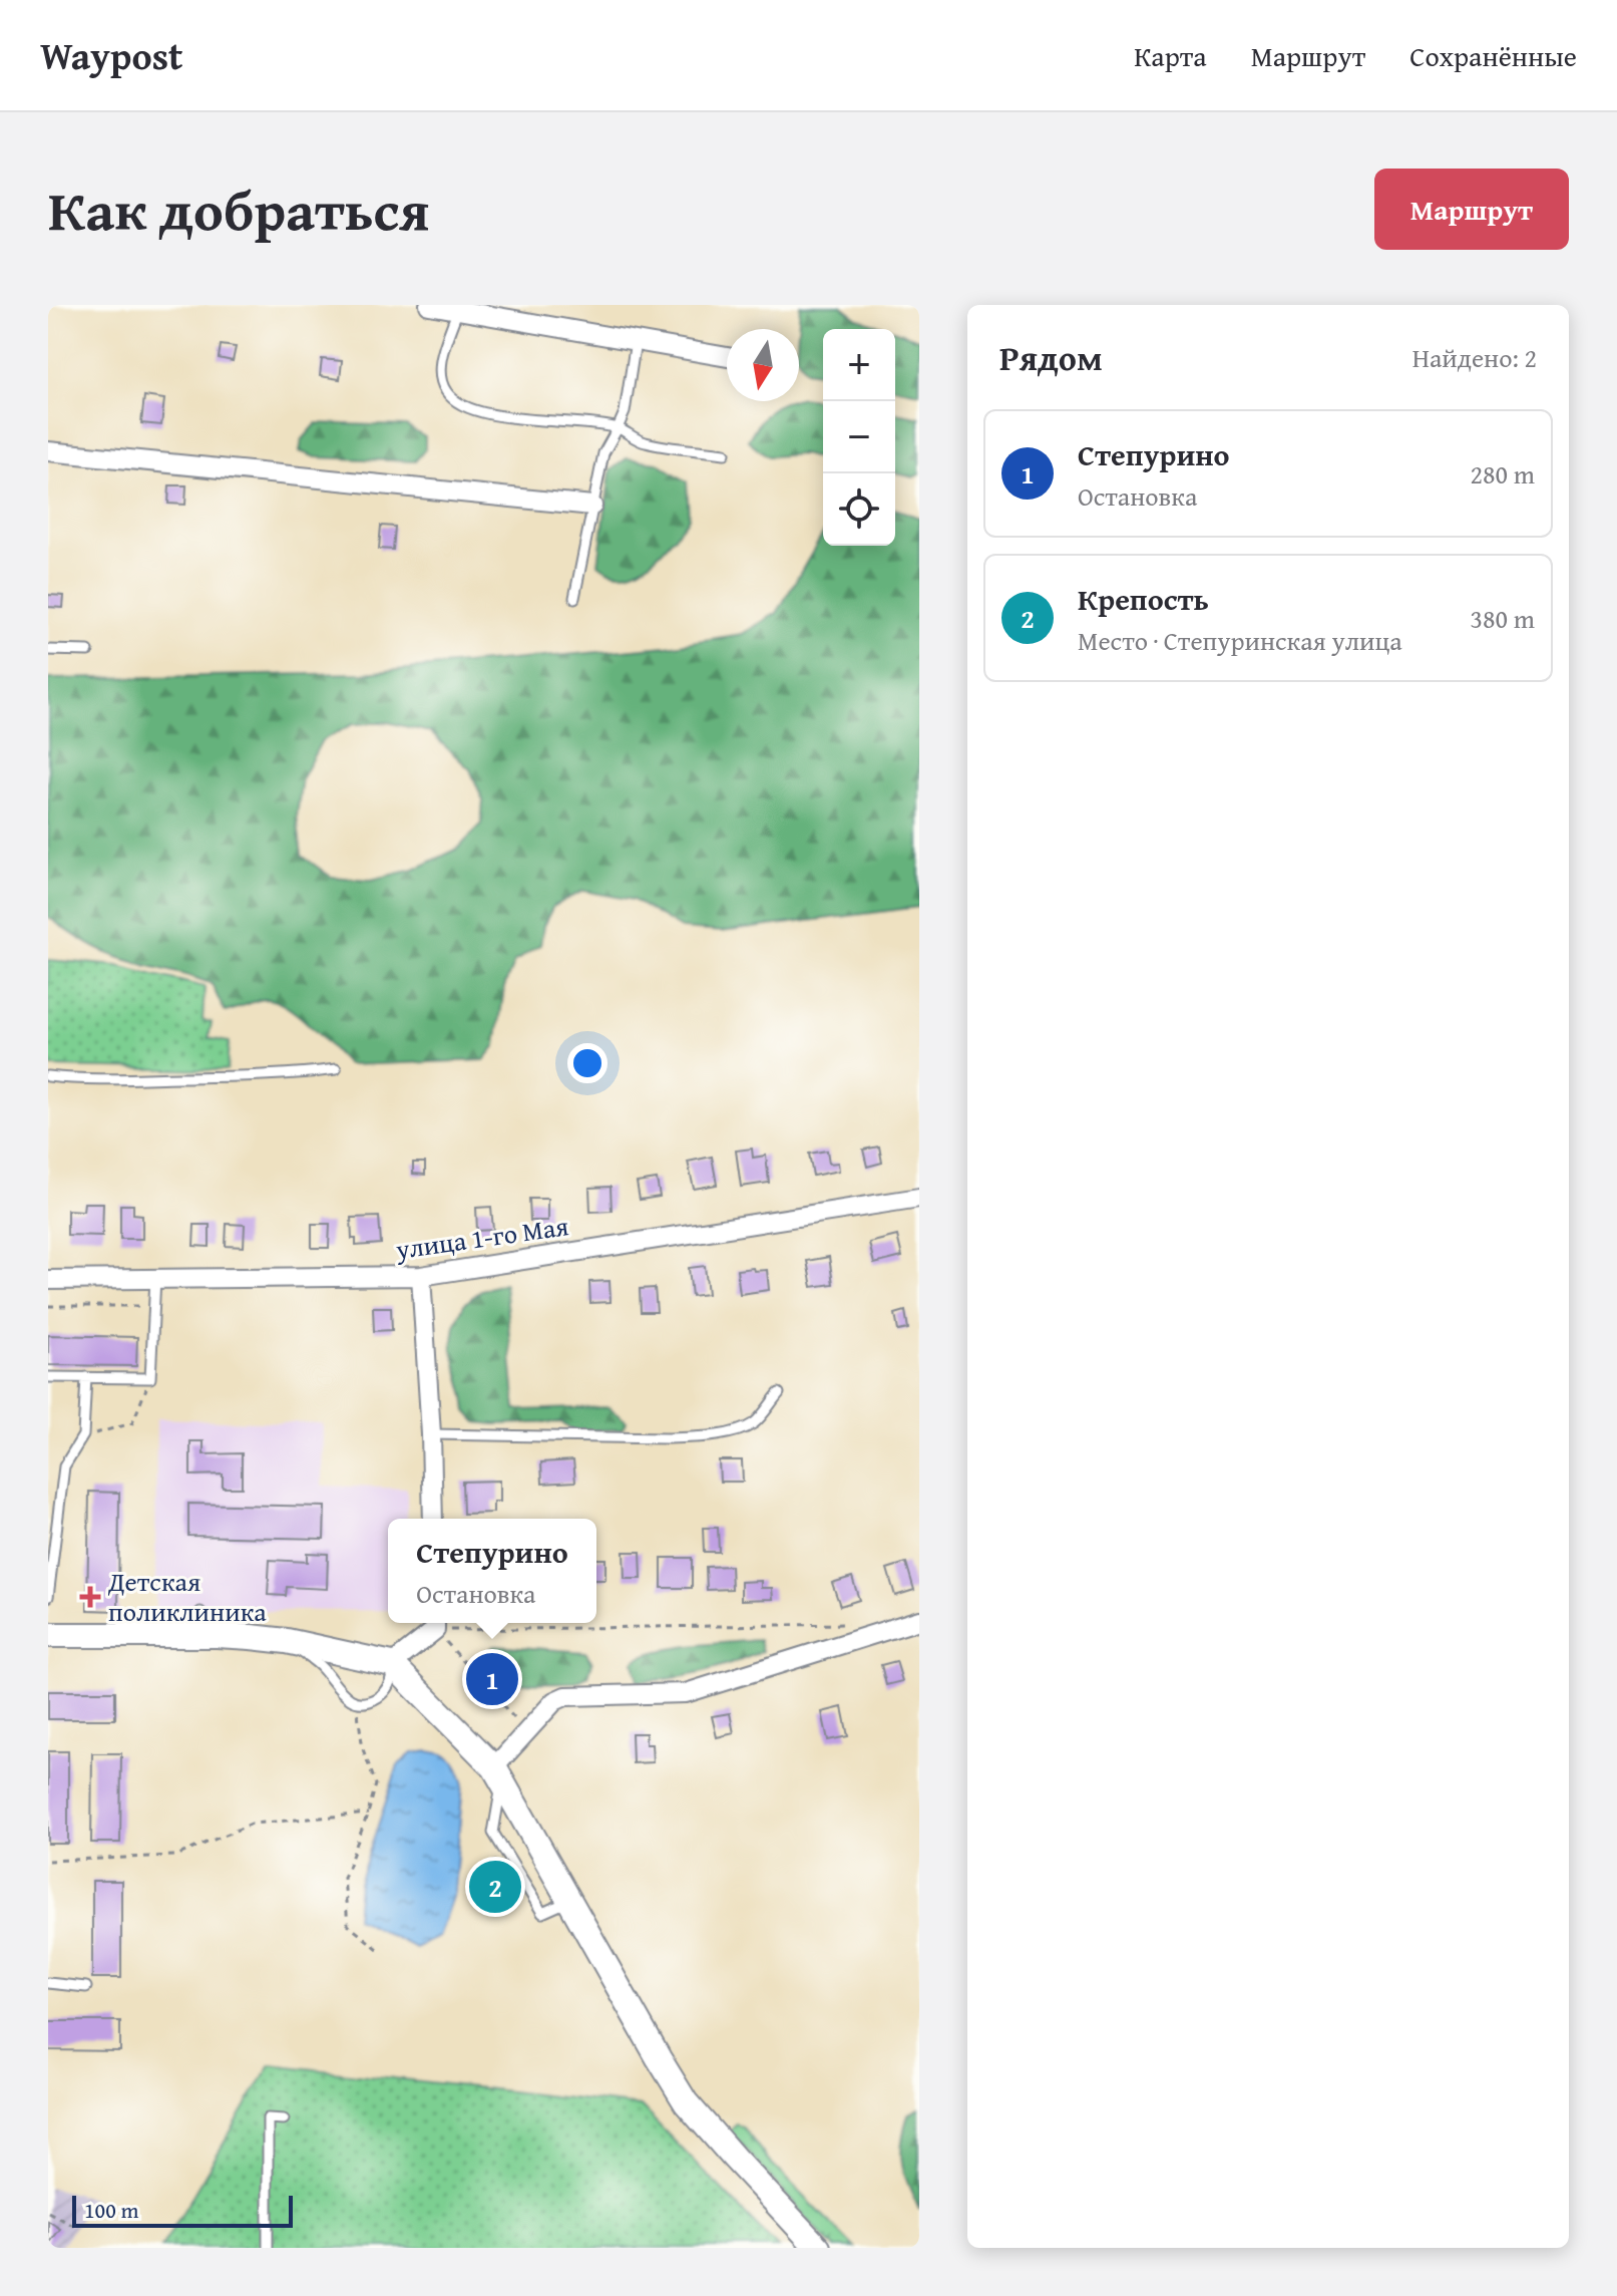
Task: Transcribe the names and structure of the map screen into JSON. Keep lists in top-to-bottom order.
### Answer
{
  "streets": {
    "street": ["улица 1-го Мая"]
  },
  "places": {
    "health": ["Детская поликлиника"]
  },
  "scale_bar": "100 m",
  "north": "bottom",
  "page": {
    "header": "Waypost",
    "nav": ["Карта", "Маршрут", "Сохранённые"],
    "title": "Как добраться",
    "buttons": "Маршрут",
    "heading": ["Рядом", "Найдено: 2"],
    "map_buttons": ["+", "−"],
    "list": [
      {
        "mark": "1",
        "name": "Степурино",
        "note": "Остановка",
        "value": "280 m"
      },
      {
        "mark": "2",
        "name": "Крепость",
        "note": "Место · Степуринская улица",
        "value": "380 m"
      }
    ],
    "popup": ["Степурино", "Остановка"],
    "pins": ["1", "2"],
    "scale": "100 m"
  }
}
